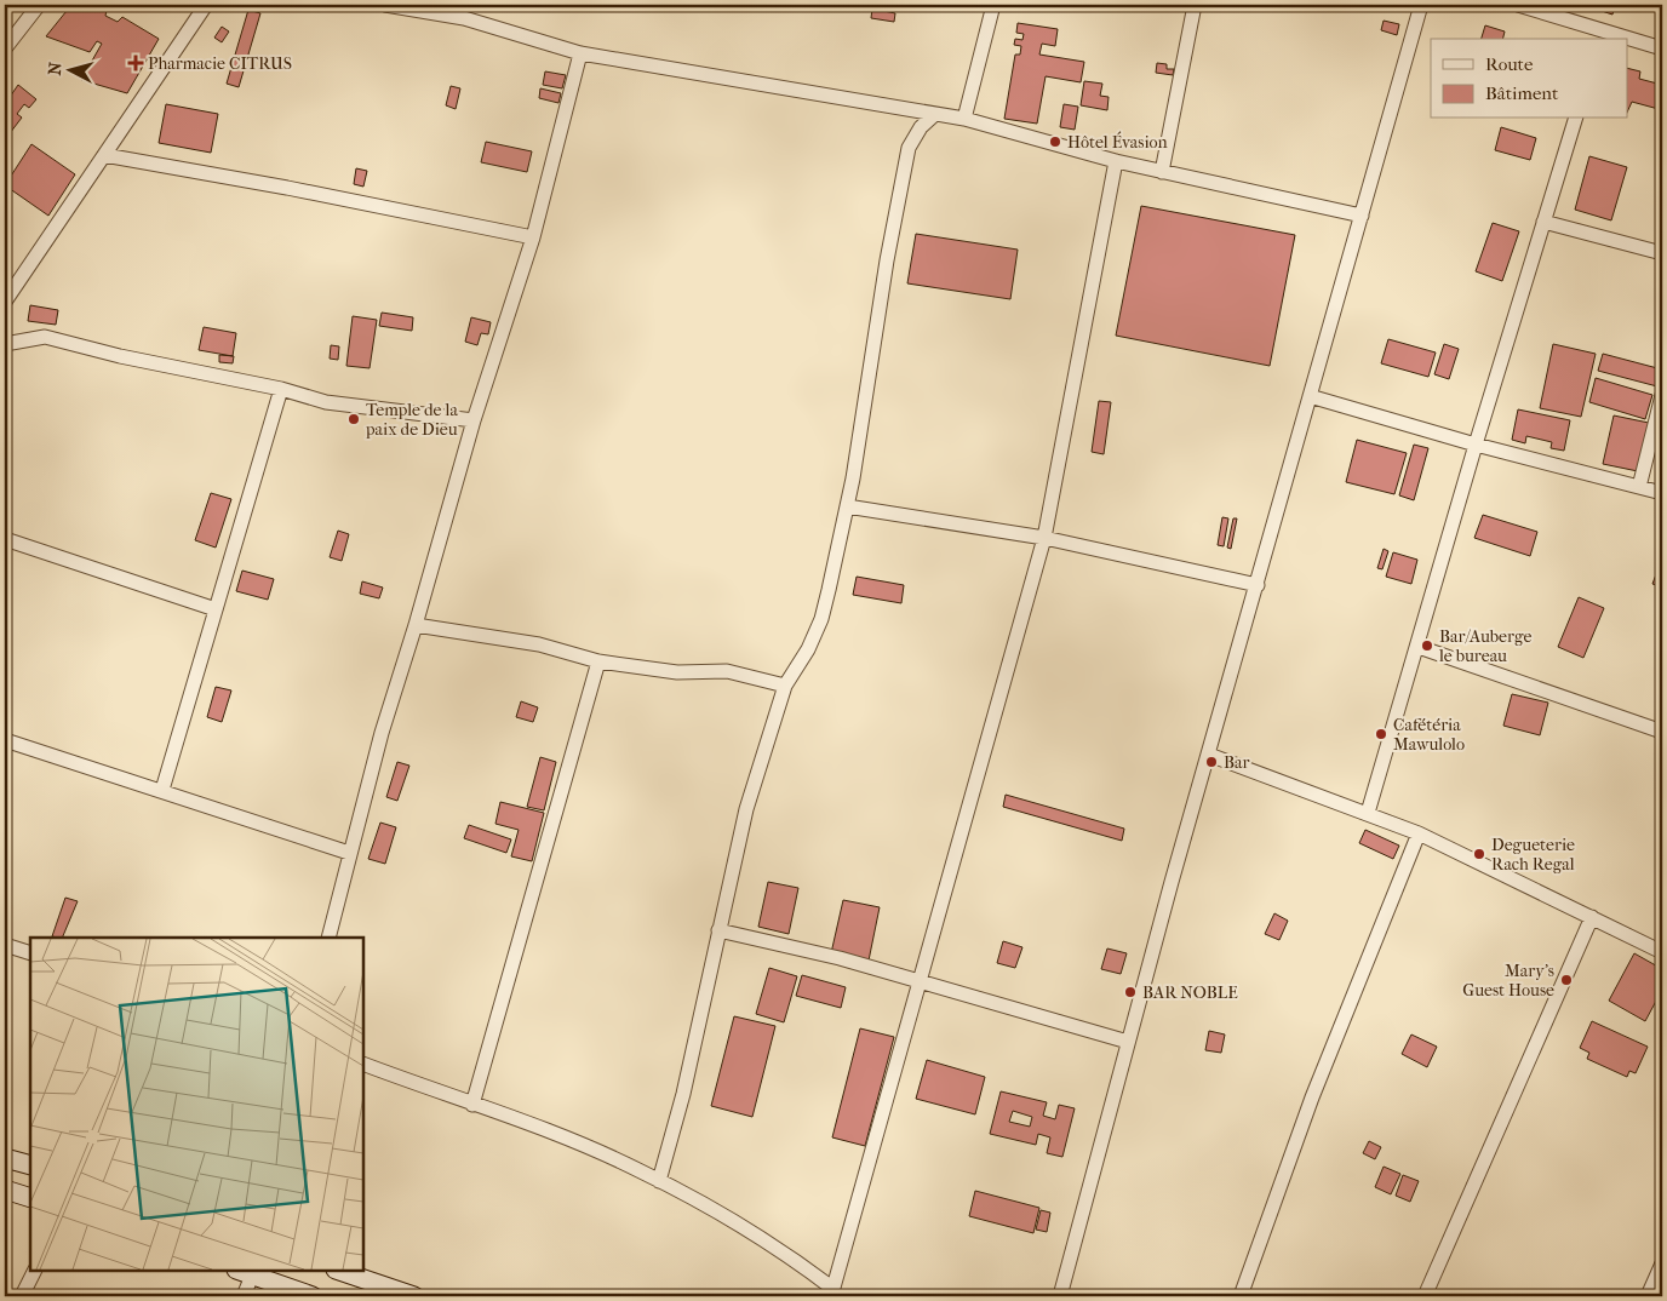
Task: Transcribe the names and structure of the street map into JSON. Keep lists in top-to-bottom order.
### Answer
{
  "places": {
    "health": ["Pharmacie CITRUS"],
    "other": [
      "Hôtel Évasion",
      "Temple de la paix de Dieu",
      "Bar/Auberge le bureau",
      "Cafétéria Mawulolo",
      "Bar",
      "Degueterie Rach Regal",
      "Mary's Guest House",
      "BAR NOBLE"
    ]
  },
  "legend": ["Route", "Bâtiment"],
  "north": "left"
}
